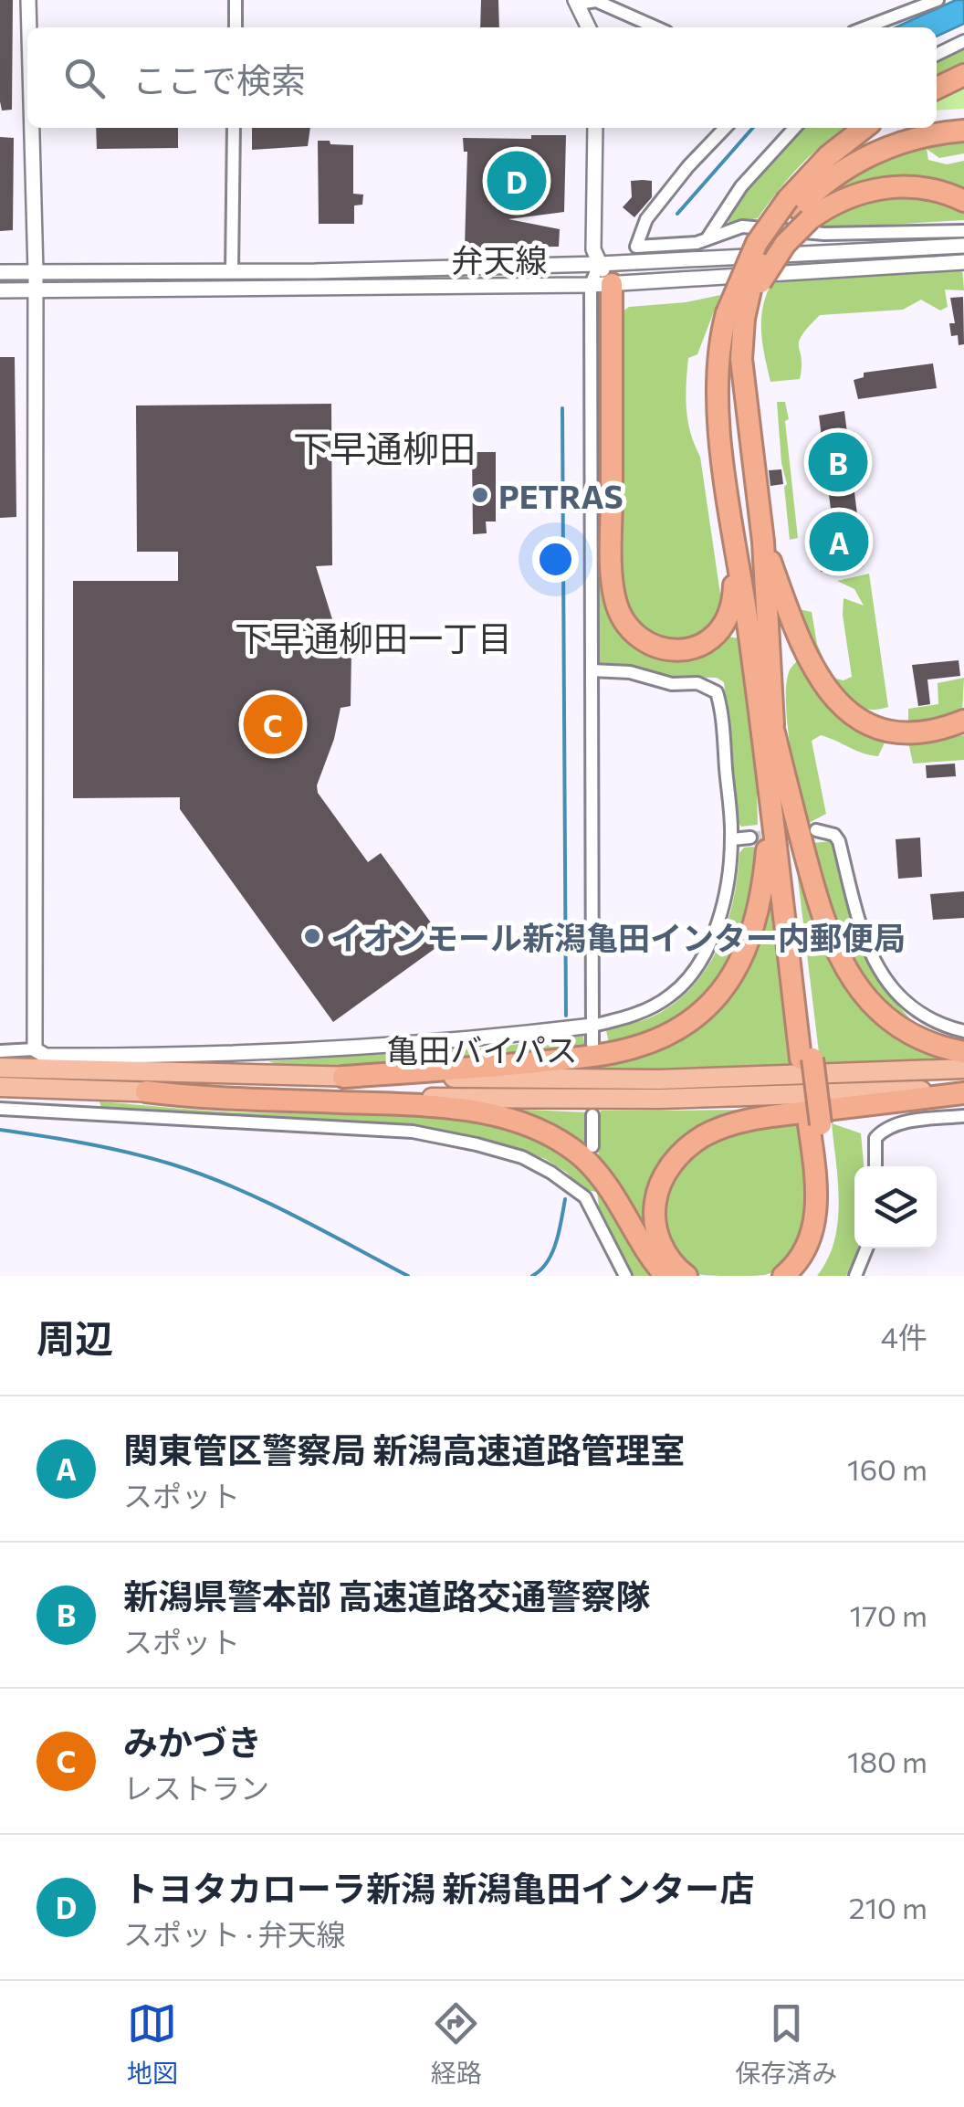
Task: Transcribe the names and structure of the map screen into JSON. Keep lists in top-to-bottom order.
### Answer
{
  "streets": {
    "highway": ["亀田バイパス"],
    "street": ["弁天線"]
  },
  "districts": ["下早通柳田", "下早通柳田一丁目"],
  "places": ["PETRAS", "イオンモール新潟亀田インター内郵便局"],
  "page": {
    "search": "ここで検索",
    "pins": [
      "D",
      "B",
      "A",
      "C"
    ],
    "heading": ["周辺", "4件"],
    "list": [
      {
        "mark": "A",
        "name": "関東管区警察局 新潟高速道路管理室",
        "note": "スポット",
        "value": "160 m"
      },
      {
        "mark": "B",
        "name": "新潟県警本部 高速道路交通警察隊",
        "note": "スポット",
        "value": "170 m"
      },
      {
        "mark": "C",
        "name": "みかづき",
        "note": "レストラン",
        "value": "180 m"
      },
      {
        "mark": "D",
        "name": "トヨタカローラ新潟 新潟亀田インター店",
        "note": "スポット · 弁天線",
        "value": "210 m"
      }
    ],
    "nav": ["地図", "経路", "保存済み"]
  }
}
